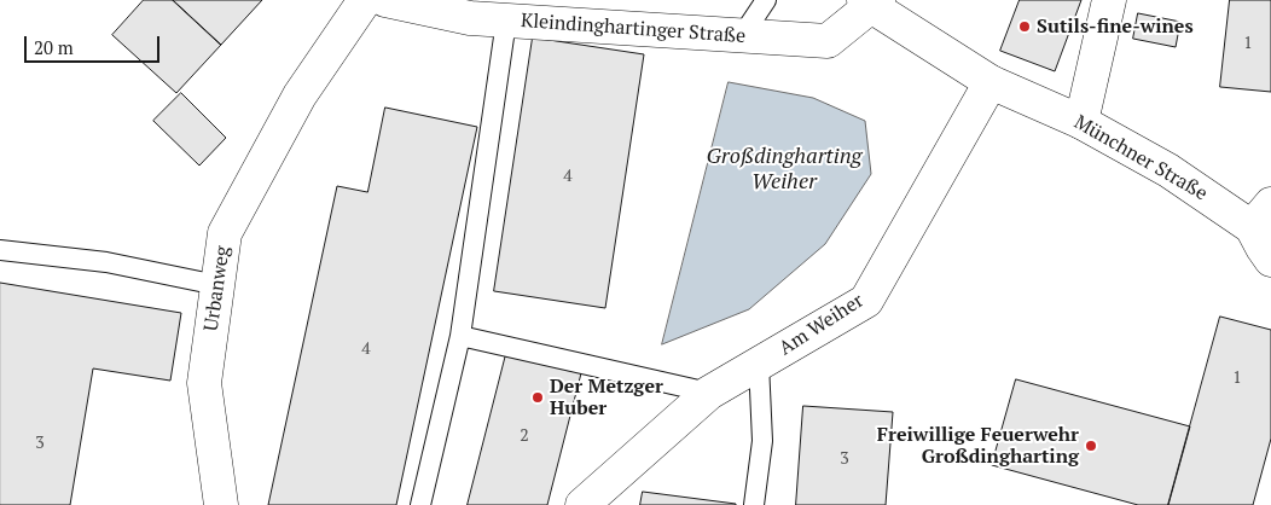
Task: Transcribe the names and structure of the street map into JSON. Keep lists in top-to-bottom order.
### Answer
{
  "streets": {
    "street": [
      "Kleindinghartinger Straße",
      "Münchner Straße",
      "Urbanweg",
      "Am Weiher"
    ]
  },
  "crossings": [
    ["Kleindinghartinger Straße", "Münchner Straße"],
    ["Münchner Straße", "Am Weiher"]
  ],
  "water": ["Großdingharting Weiher"],
  "places": ["Sutils-fine-wines", "Der Metzger Huber", "Freiwillige Feuerwehr Großdingharting"],
  "house_numbers": [
    "1",
    "4",
    "4",
    "1",
    "2",
    "3",
    "3"
  ],
  "scale_bar": "20 m"
}
